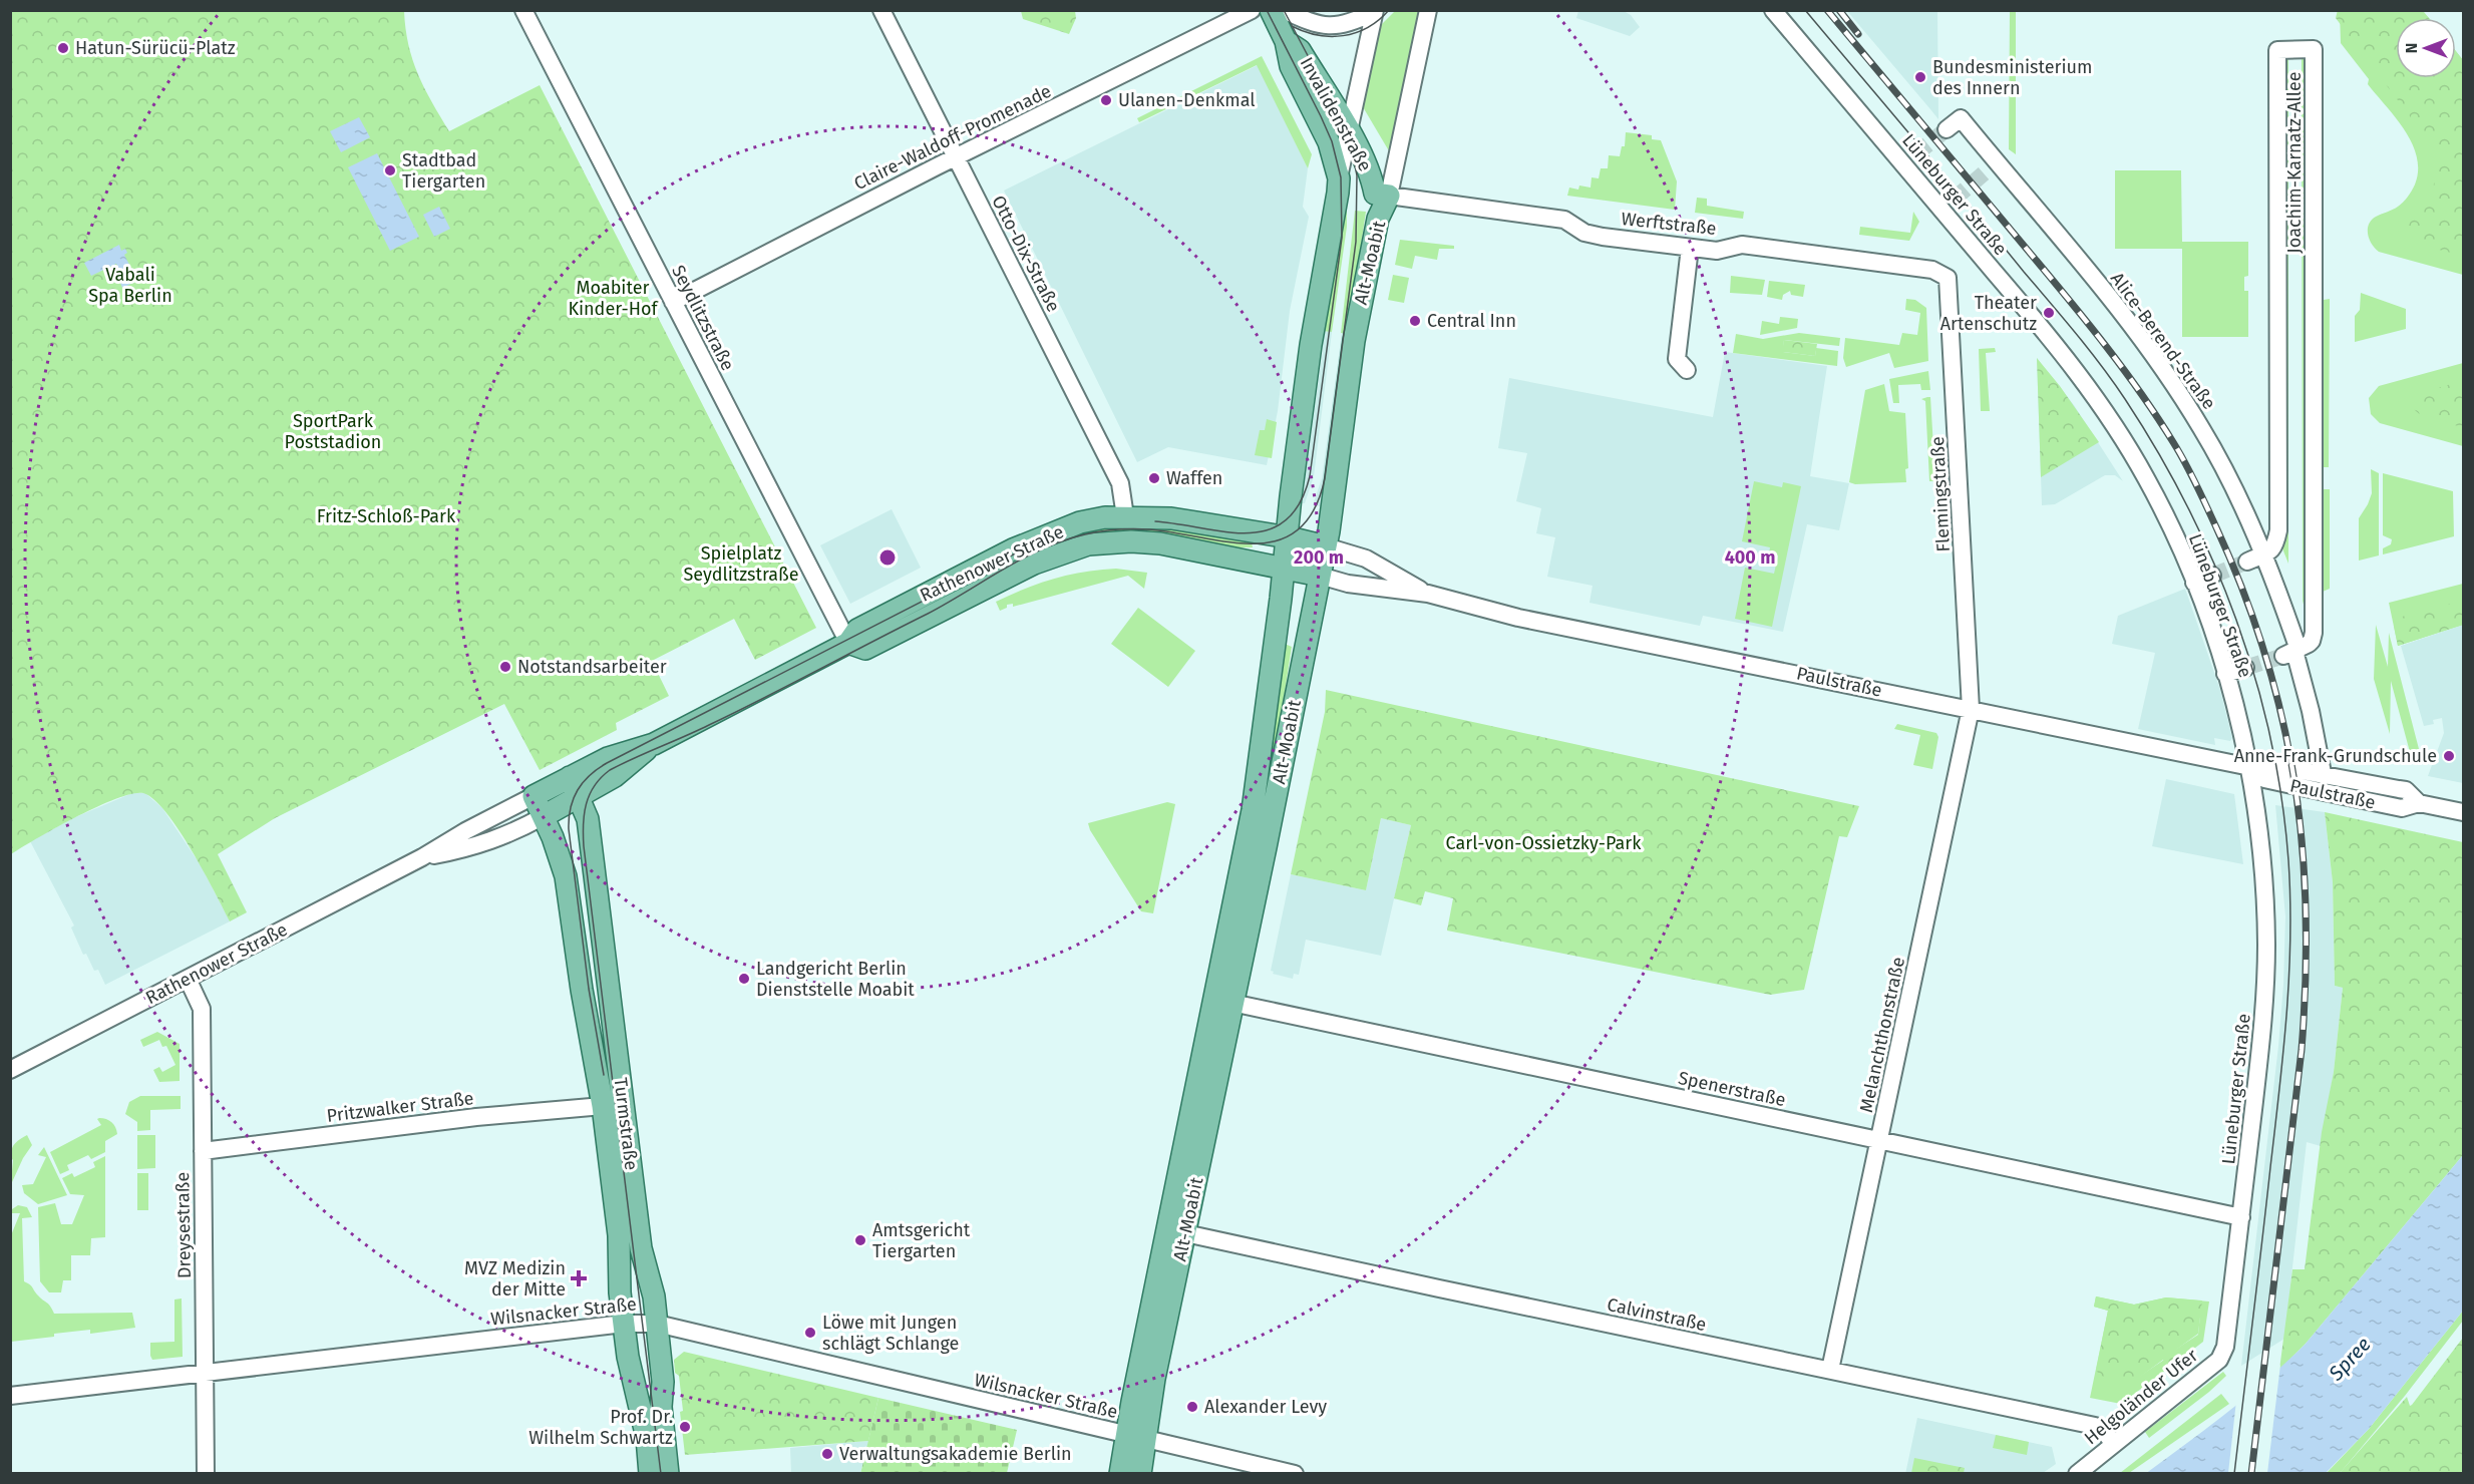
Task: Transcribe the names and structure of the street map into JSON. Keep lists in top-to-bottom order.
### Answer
{
  "streets": {
    "main road": [
      "Invalidenstraße",
      "Alt-Moabit",
      "Rathenower Straße",
      "Paulstraße",
      "Turmstraße"
    ],
    "street": [
      "Claire-Waldoff-Promenade",
      "Joachim-Karnatz-Allee",
      "Lüneburger Straße",
      "Werftstraße",
      "Otto-Dix-Straße",
      "Seydlitzstraße",
      "Alice-Berend-Straße",
      "Flemingstraße",
      "Melanchthonstraße",
      "Spenerstraße",
      "Pritzwalker Straße",
      "Dreysestraße",
      "Wilsnacker Straße",
      "Calvinstraße",
      "Helgoländer Ufer"
    ]
  },
  "crossings": [
    ["Invalidenstraße", "Werftstraße"],
    ["Invalidenstraße", "Alt-Moabit"],
    ["Claire-Waldoff-Promenade", "Otto-Dix-Straße"],
    ["Claire-Waldoff-Promenade", "Seydlitzstraße"],
    ["Joachim-Karnatz-Allee", "Alice-Berend-Straße"],
    ["Lüneburger Straße", "Paulstraße"],
    ["Lüneburger Straße", "Spenerstraße"],
    ["Lüneburger Straße", "Helgoländer Ufer"],
    ["Werftstraße", "Alt-Moabit"],
    ["Werftstraße", "Flemingstraße"],
    ["Otto-Dix-Straße", "Rathenower Straße"],
    ["Alt-Moabit", "Rathenower Straße"],
    ["Alt-Moabit", "Paulstraße"],
    ["Alt-Moabit", "Spenerstraße"],
    ["Alt-Moabit", "Wilsnacker Straße"],
    ["Alt-Moabit", "Calvinstraße"],
    ["Seydlitzstraße", "Rathenower Straße"],
    ["Flemingstraße", "Paulstraße"],
    ["Flemingstraße", "Melanchthonstraße"],
    ["Rathenower Straße", "Paulstraße"],
    ["Rathenower Straße", "Turmstraße"],
    ["Rathenower Straße", "Dreysestraße"],
    ["Paulstraße", "Melanchthonstraße"],
    ["Melanchthonstraße", "Spenerstraße"],
    ["Melanchthonstraße", "Calvinstraße"],
    ["Pritzwalker Straße", "Turmstraße"],
    ["Pritzwalker Straße", "Dreysestraße"],
    ["Turmstraße", "Wilsnacker Straße"],
    ["Dreysestraße", "Wilsnacker Straße"],
    ["Calvinstraße", "Helgoländer Ufer"]
  ],
  "water": ["Spree"],
  "parks": [
    "Vabali Spa Berlin",
    "Moabiter Kinder-Hof",
    "SportPark Poststadion",
    "Fritz-Schloß-Park",
    "Spielplatz Seydlitzstraße",
    "Carl-von-Ossietzky-Park"
  ],
  "places": {
    "other": [
      "Hatun-Sürücü-Platz",
      "Bundesministerium des Innern",
      "Ulanen-Denkmal",
      "Stadtbad Tiergarten",
      "Theater Artenschutz",
      "Central Inn",
      "Waffen",
      "Notstandsarbeiter",
      "Anne-Frank-Grundschule",
      "Landgericht Berlin Dienststelle Moabit",
      "Amtsgericht Tiergarten",
      "Löwe mit Jungen schlägt Schlange",
      "Alexander Levy",
      "Prof. Dr. Wilhelm Schwartz",
      "Verwaltungsakademie Berlin"
    ],
    "health": ["MVZ Medizin der Mitte"]
  },
  "north": "left",
  "rings": ["200 m", "400 m"]
}
